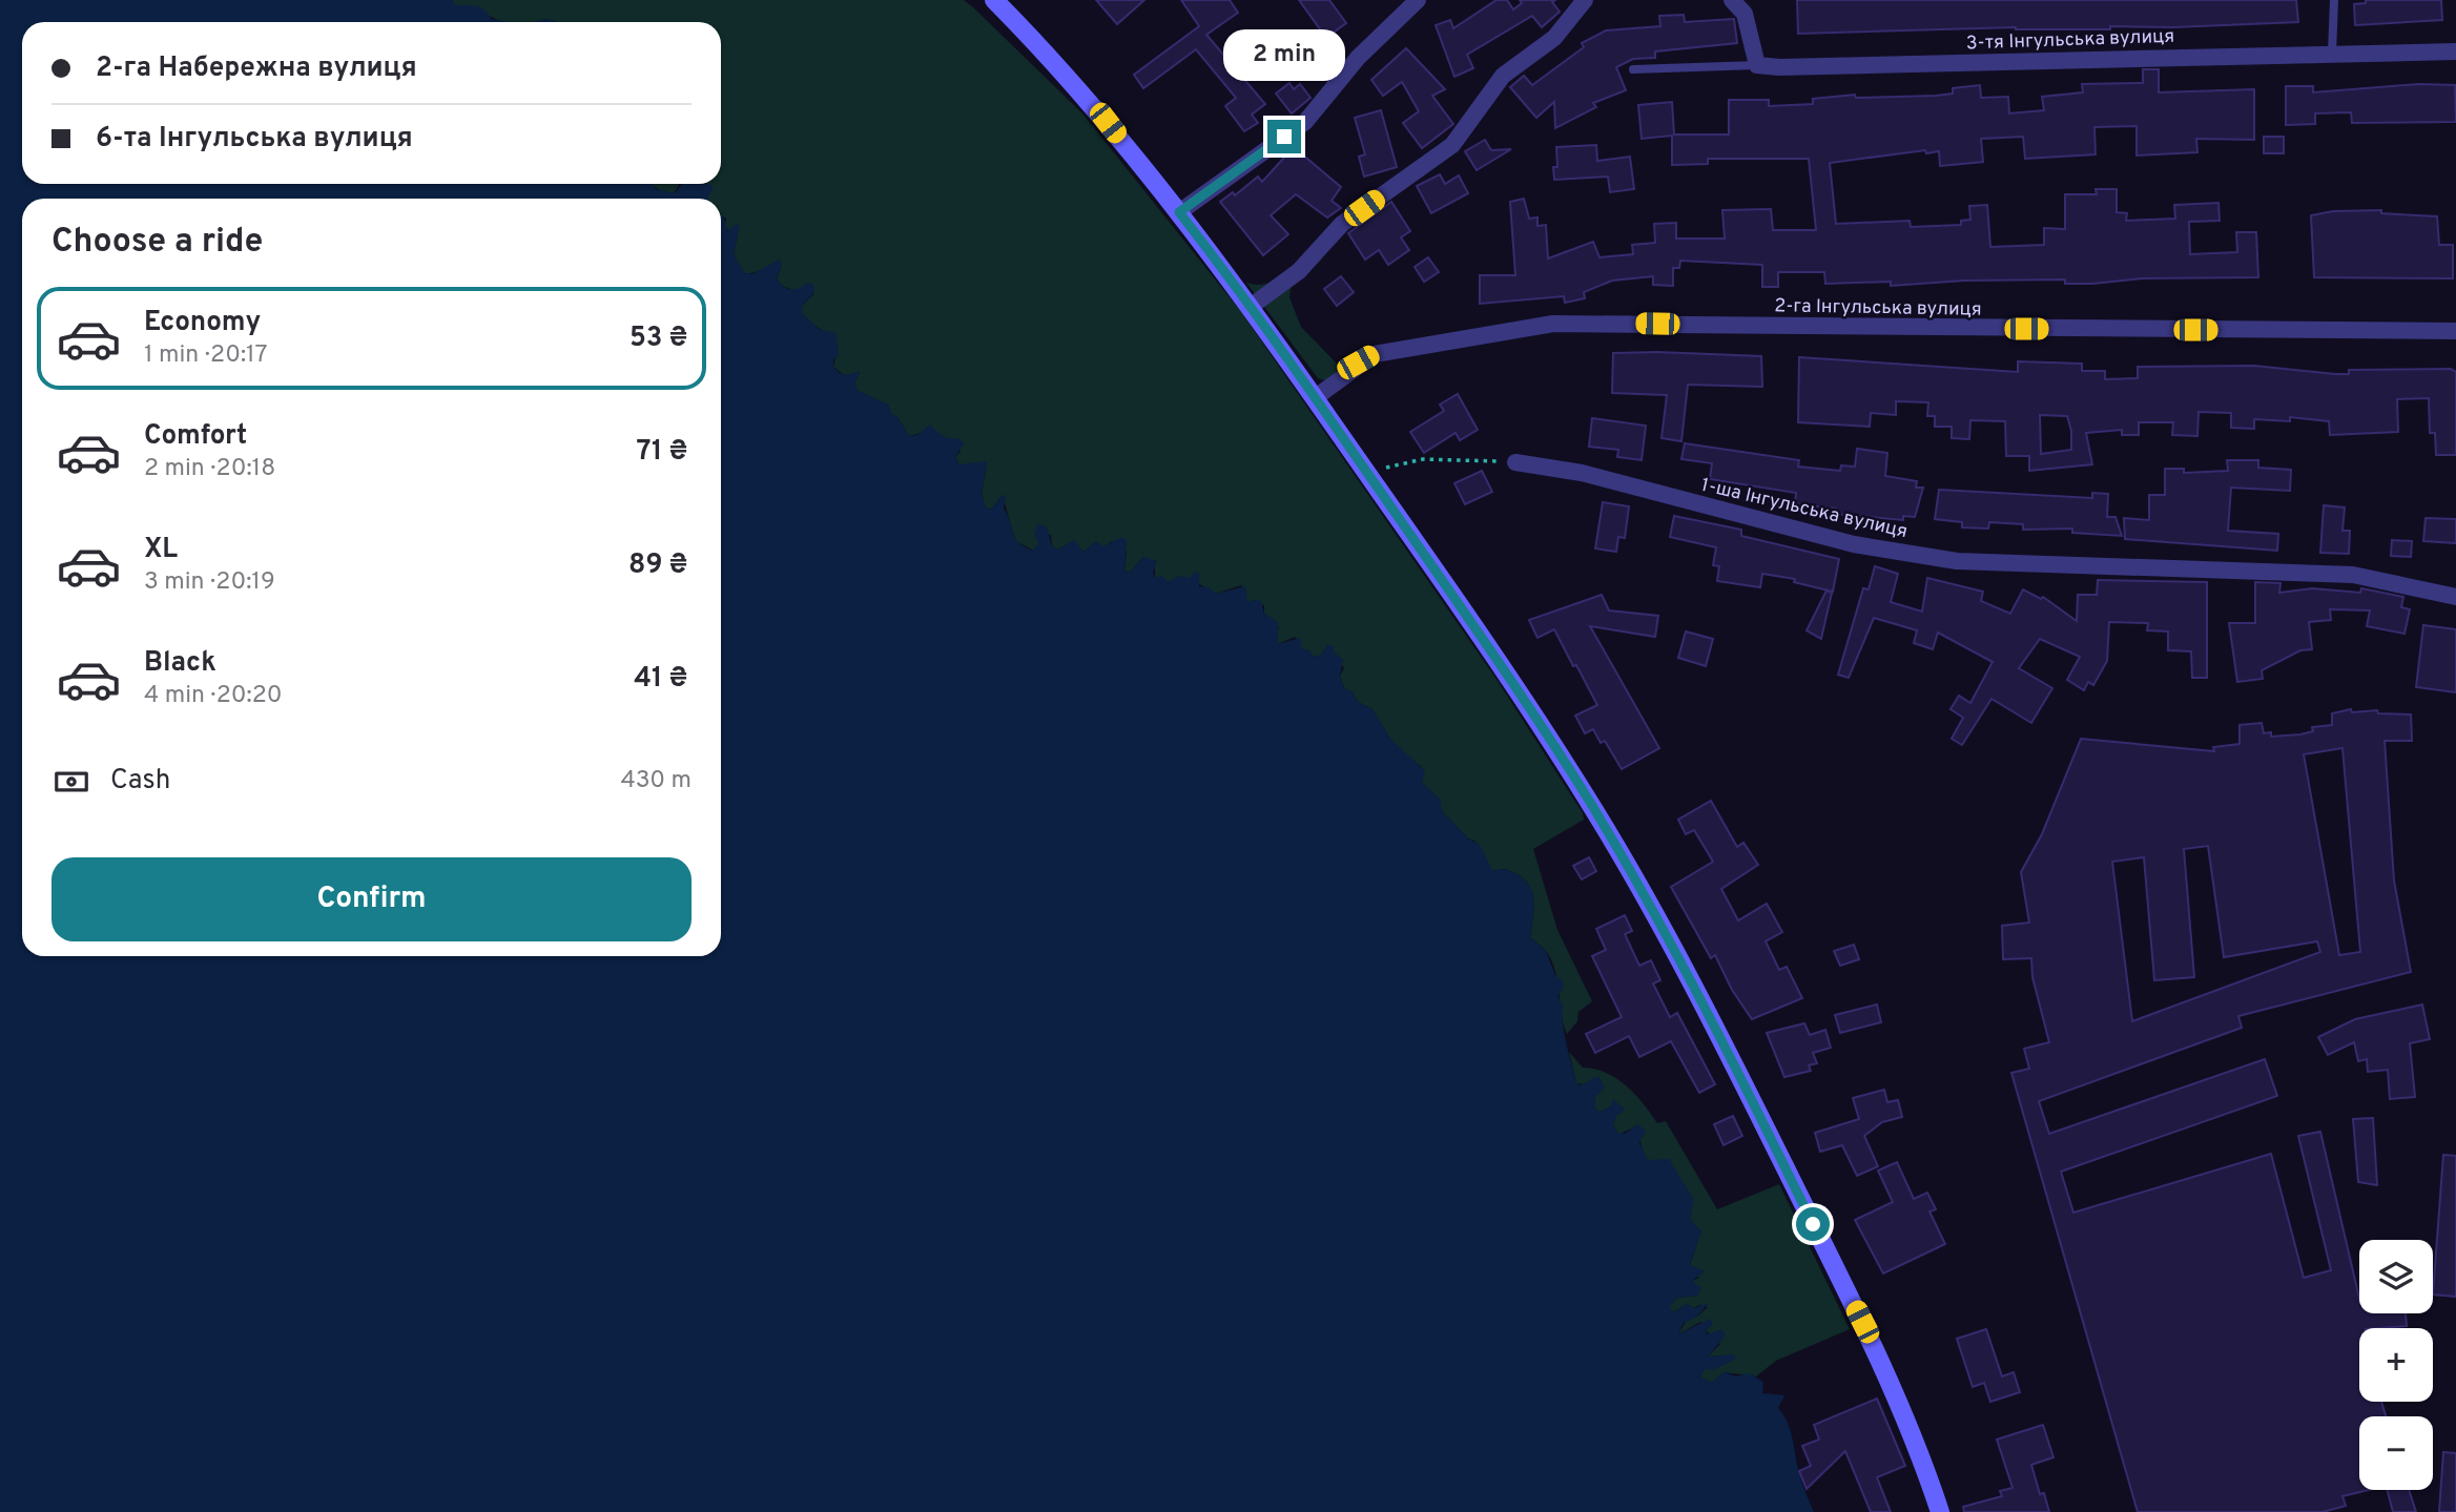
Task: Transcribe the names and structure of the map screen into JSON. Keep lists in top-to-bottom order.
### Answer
{
  "streets": {
    "street": ["3-тя Інгульська вулиця", "2-га Інгульська вулиця", "1-ша Інгульська вулиця"]
  },
  "page": {
    "banner": ["2-га Набережна вулиця", "6-та Інгульська вулиця"],
    "bubble": "2 min",
    "heading": "Choose a ride",
    "list": [
      {
        "name": "Economy",
        "note": "1 min · 20:17",
        "value": "53 ₴"
      },
      {
        "name": "Comfort",
        "note": "2 min · 20:18",
        "value": "71 ₴"
      },
      {
        "name": "XL",
        "note": "3 min · 20:19",
        "value": "89 ₴"
      },
      {
        "name": "Black",
        "note": "4 min · 20:20",
        "value": "41 ₴"
      }
    ],
    "pay": ["Cash", "430 m"],
    "buttons": "Confirm",
    "map_buttons": ["+", "−"]
  }
}
